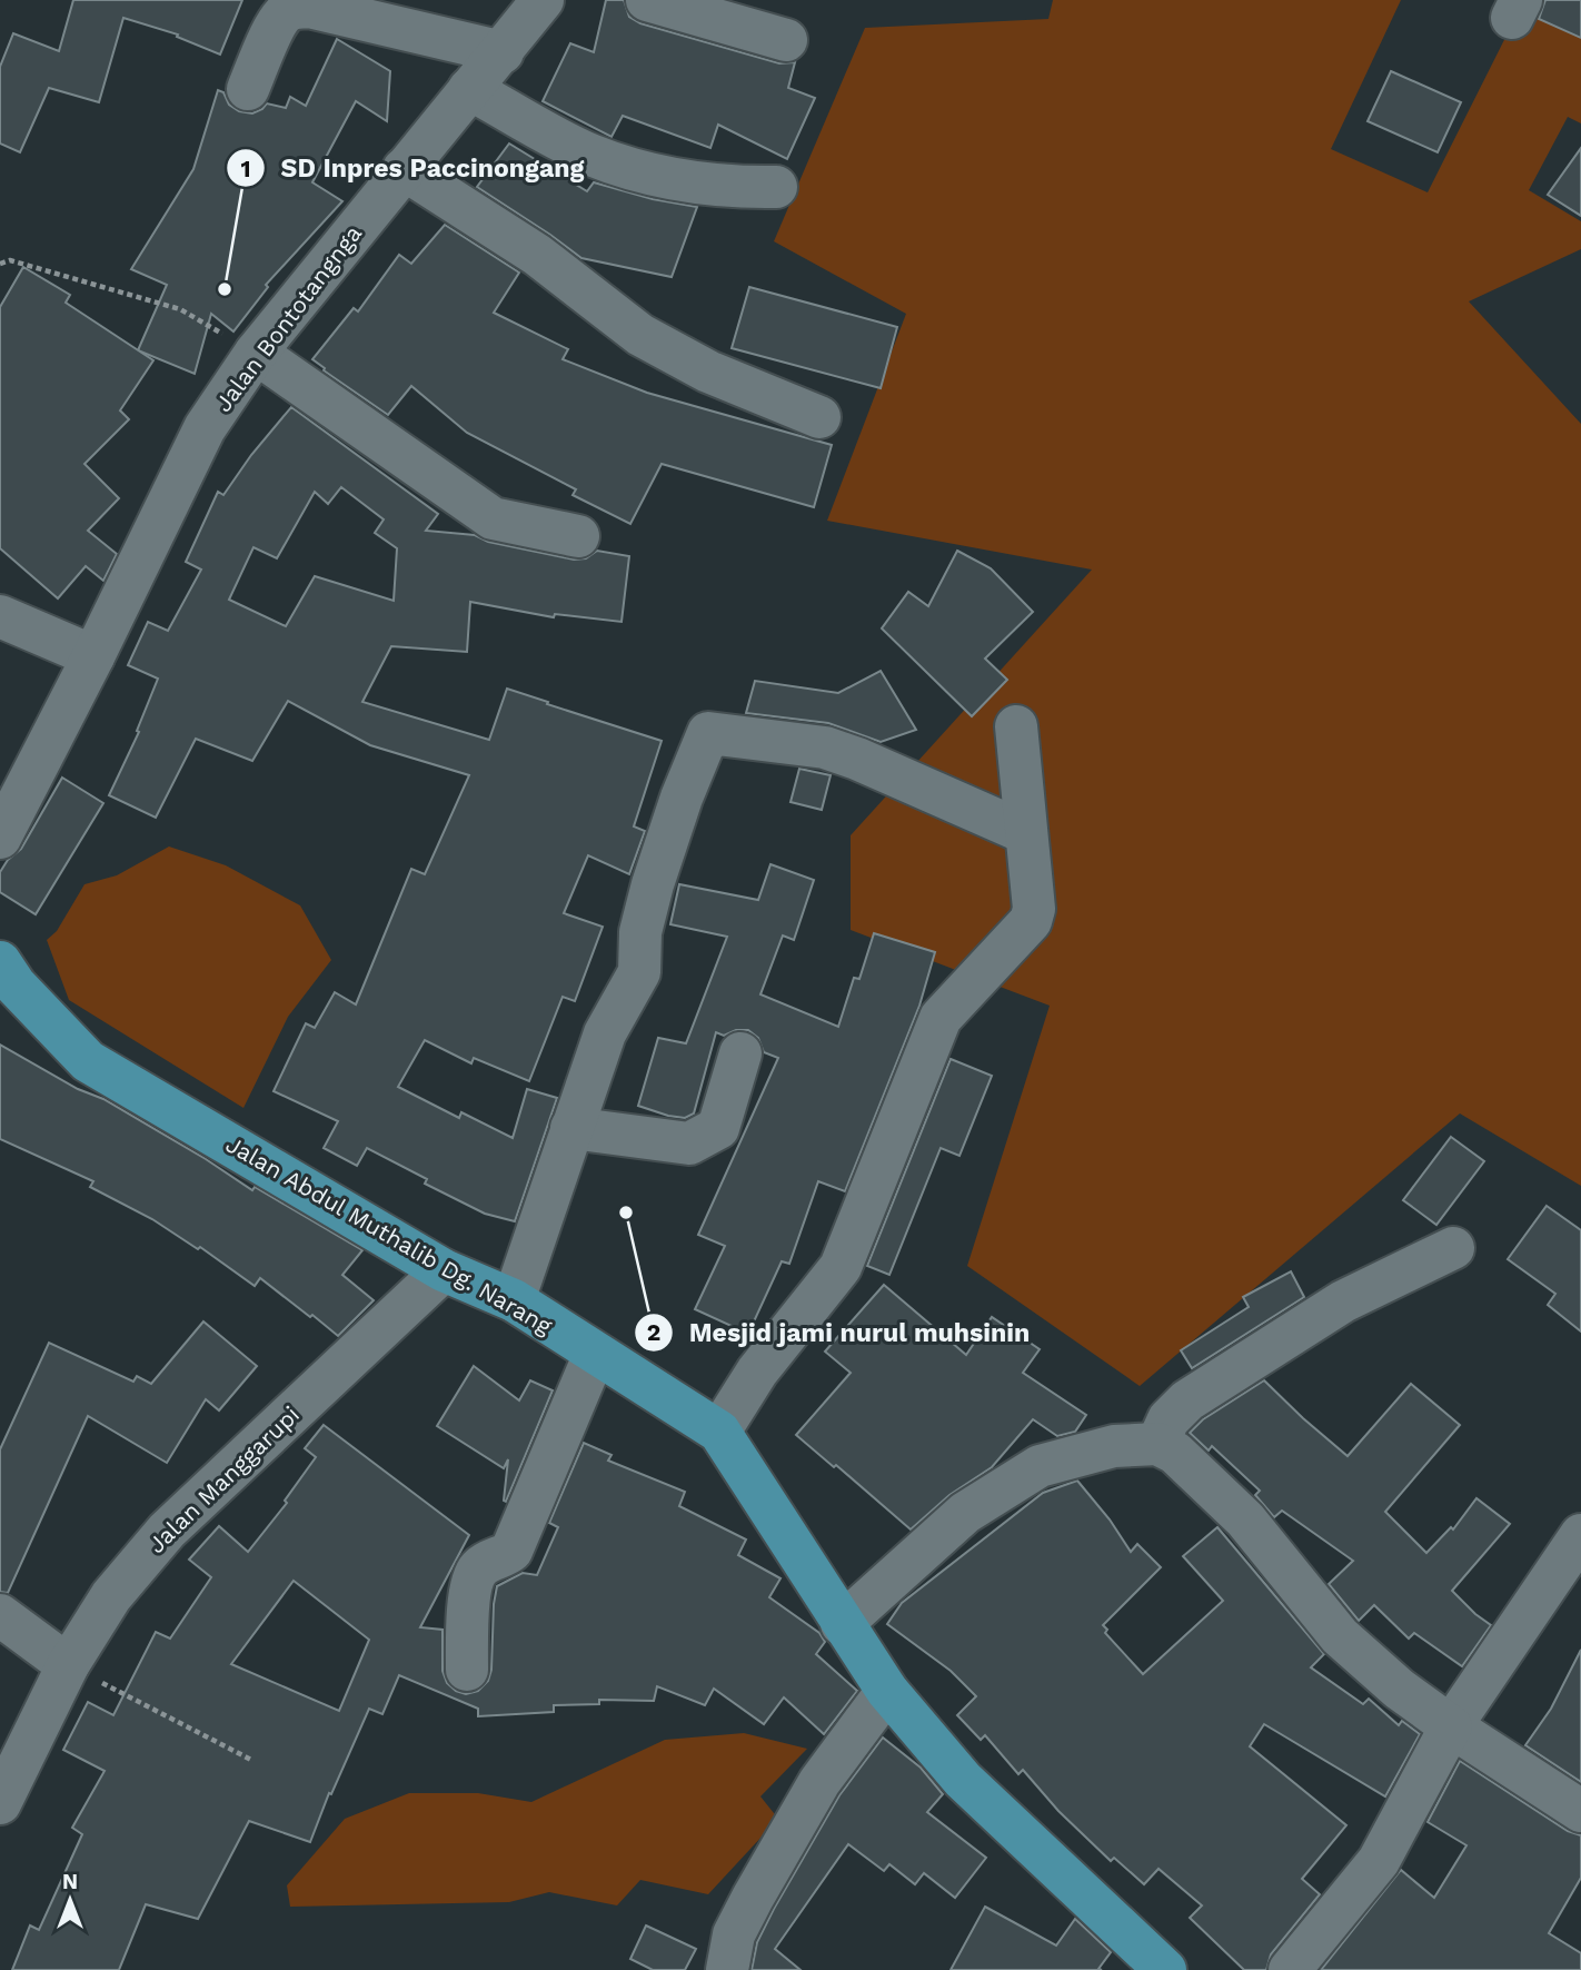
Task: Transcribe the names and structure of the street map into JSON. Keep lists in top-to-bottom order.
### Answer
{
  "streets": {
    "main road": ["Jalan Abdul Muthalib Dg. Narang"],
    "street": ["Jalan Bontotangnga", "Jalan Manggarupi"]
  },
  "crossings": [
    ["Jalan Abdul Muthalib Dg. Narang", "Jalan Manggarupi"]
  ],
  "places": ["SD Inpres Paccinongang", "Mesjid jami nurul muhsinin"],
  "north": "top"
}
